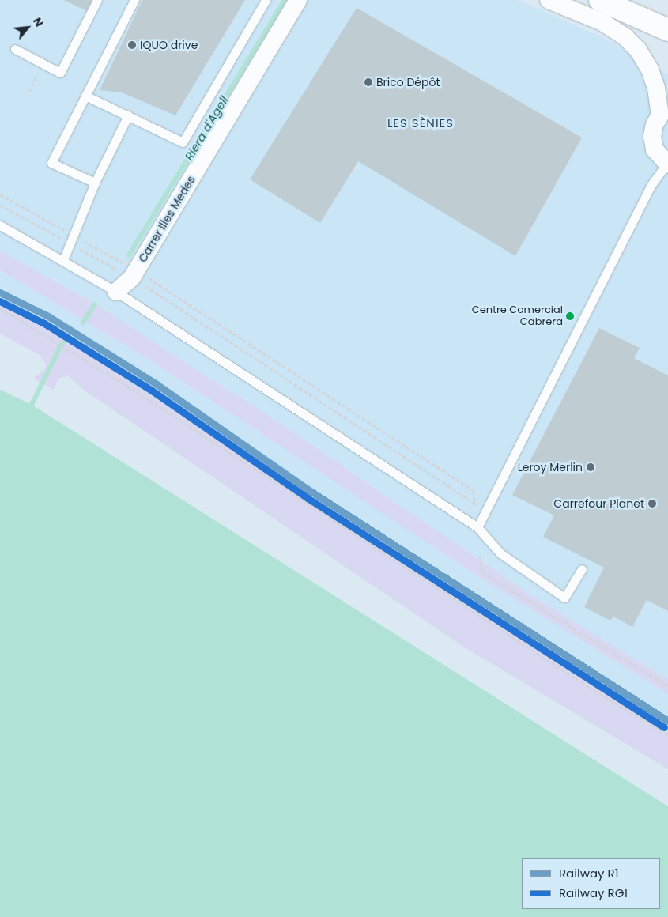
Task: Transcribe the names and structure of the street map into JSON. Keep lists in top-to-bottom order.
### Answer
{
  "streets": {
    "street": ["Carrer Illes Medes"]
  },
  "districts": ["LES SÈNIES"],
  "water": ["Riera d'Agell"],
  "places": [
    "IQUO drive",
    "Brico Dépôt",
    "Centre Comercial Cabrera",
    "Leroy Merlin",
    "Carrefour Planet"
  ],
  "lines": ["rail line R1", "rail line RG1"],
  "legend": ["Railway R1", "Railway RG1"],
  "north": "top right"
}
